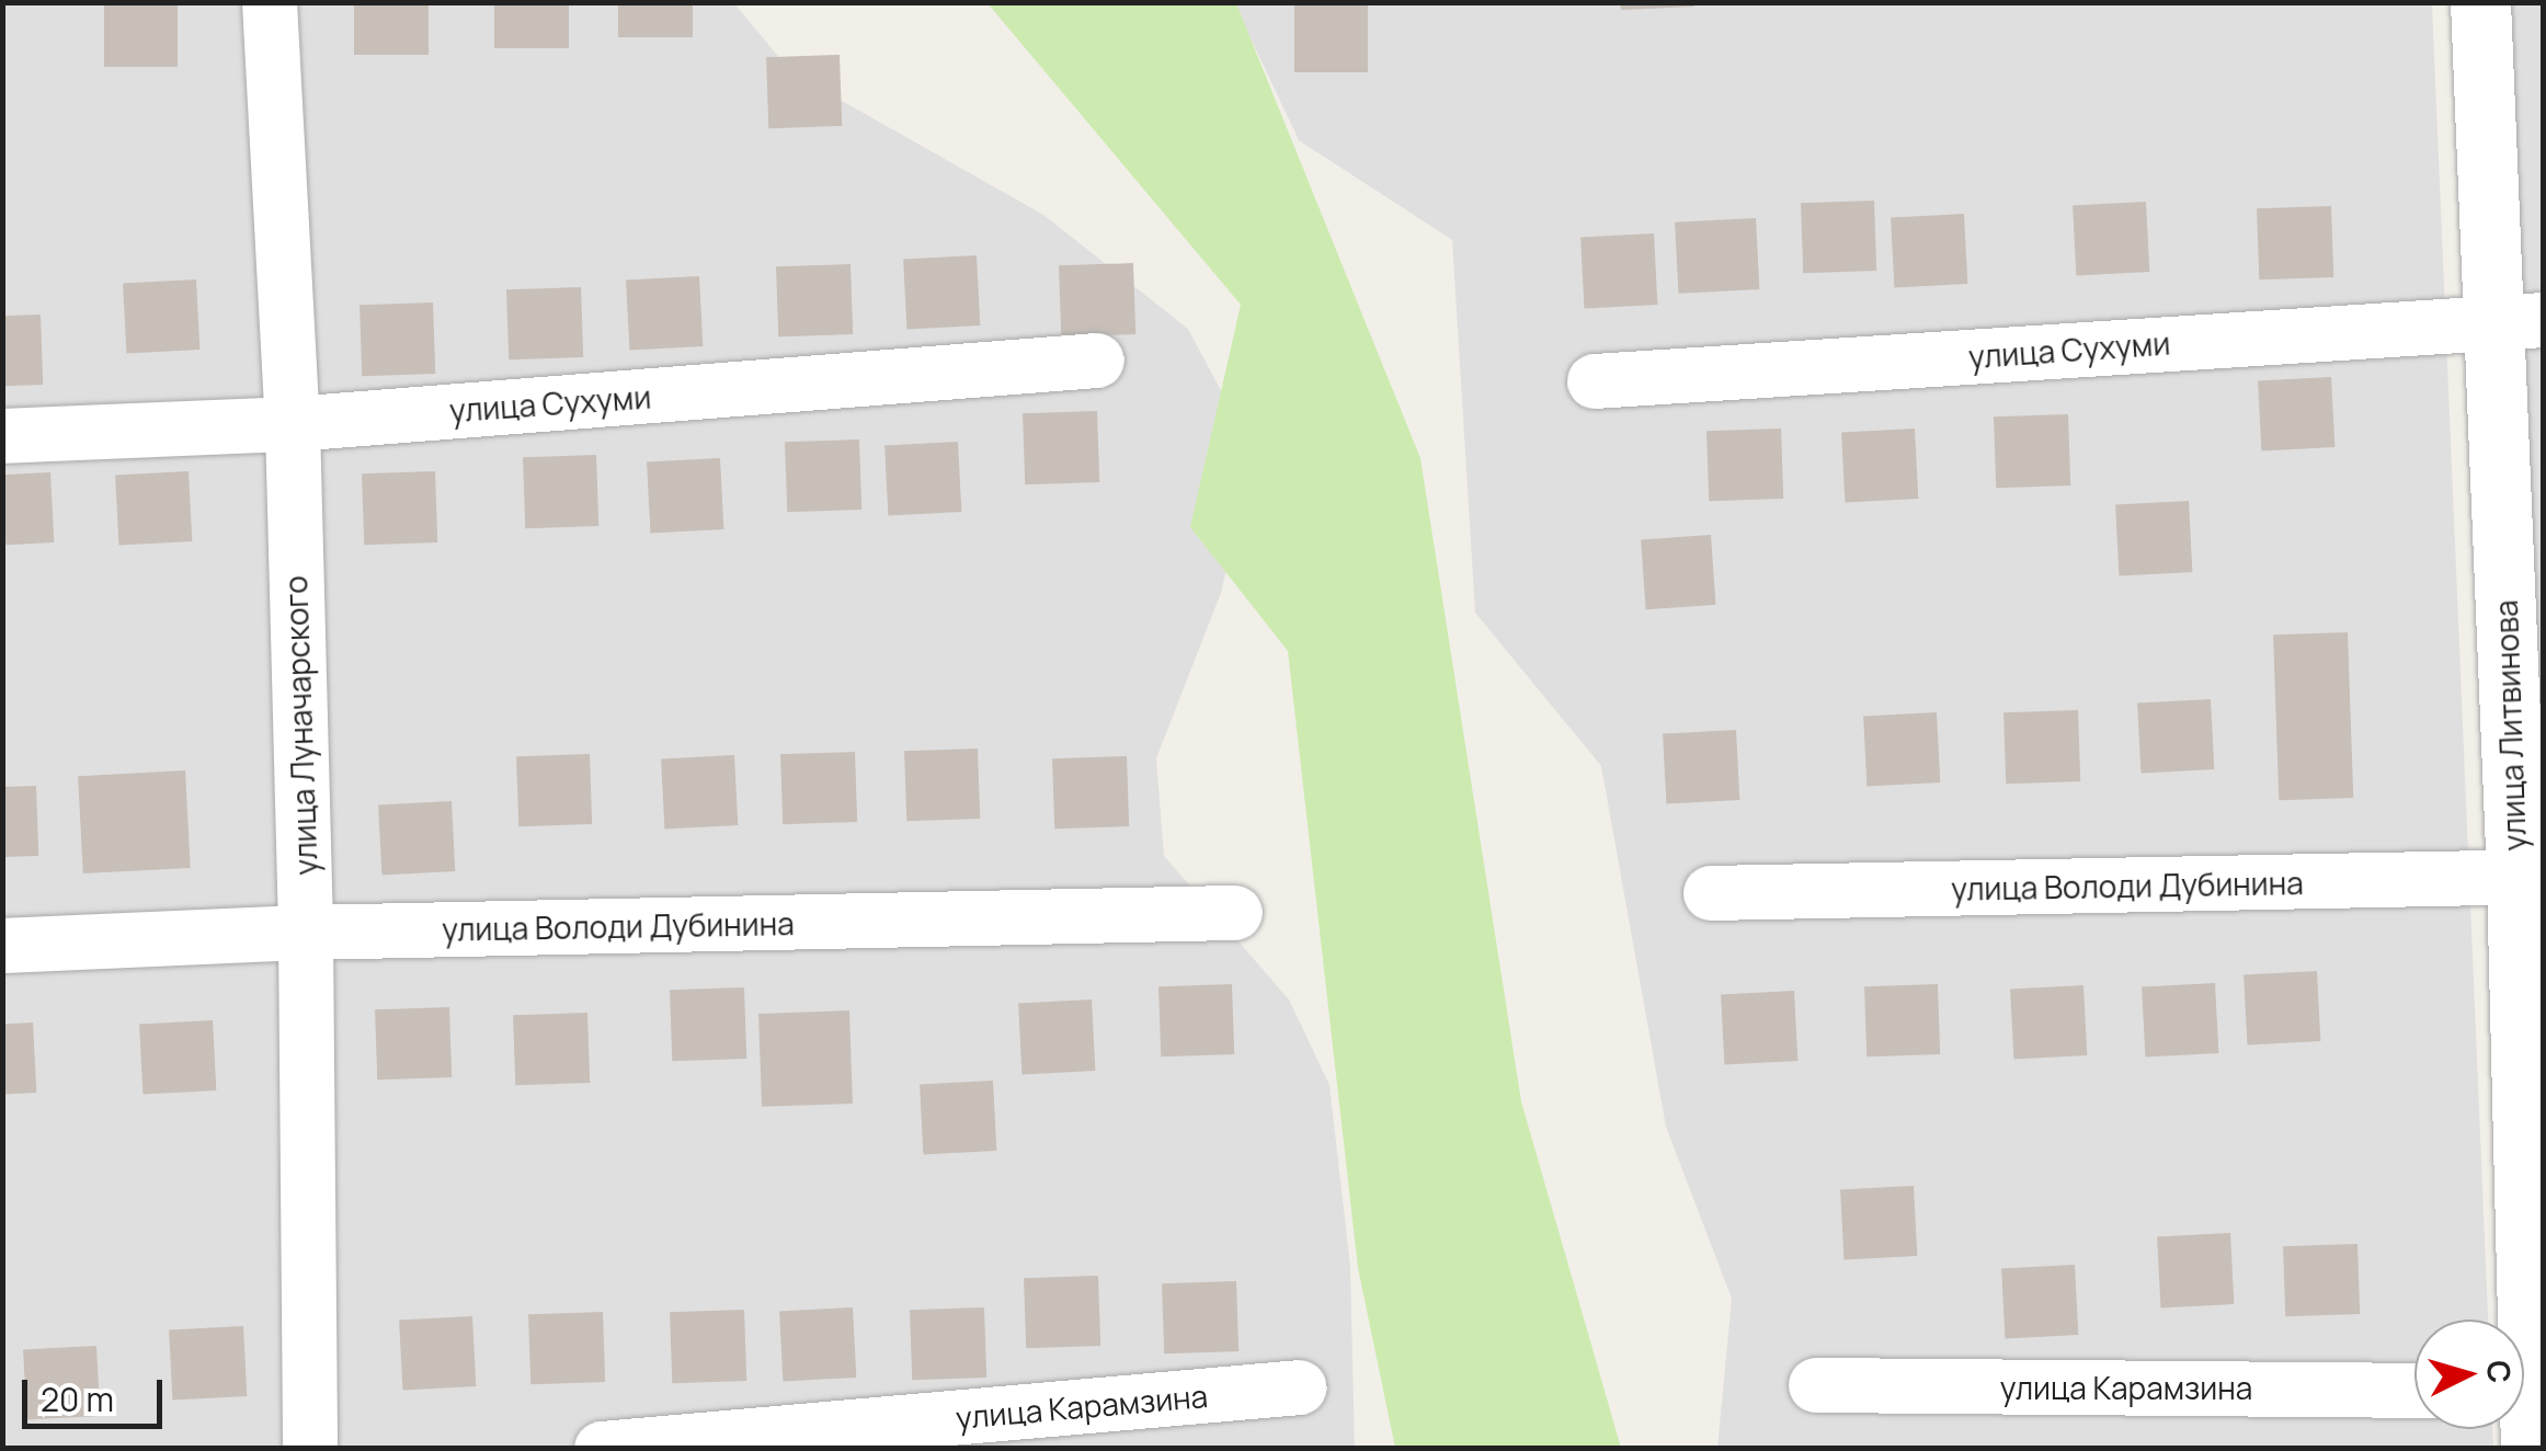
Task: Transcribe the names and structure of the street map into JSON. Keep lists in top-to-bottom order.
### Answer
{
  "streets": {
    "street": [
      "улица Сухуми",
      "улица Луначарского",
      "улица Литвинова",
      "улица Володи Дубинина",
      "улица Карамзина"
    ]
  },
  "crossings": [
    ["улица Сухуми", "улица Луначарского"],
    ["улица Сухуми", "улица Литвинова"],
    ["улица Луначарского", "улица Володи Дубинина"],
    ["улица Литвинова", "улица Володи Дубинина"]
  ],
  "scale_bar": "20 m",
  "north": "right"
}
